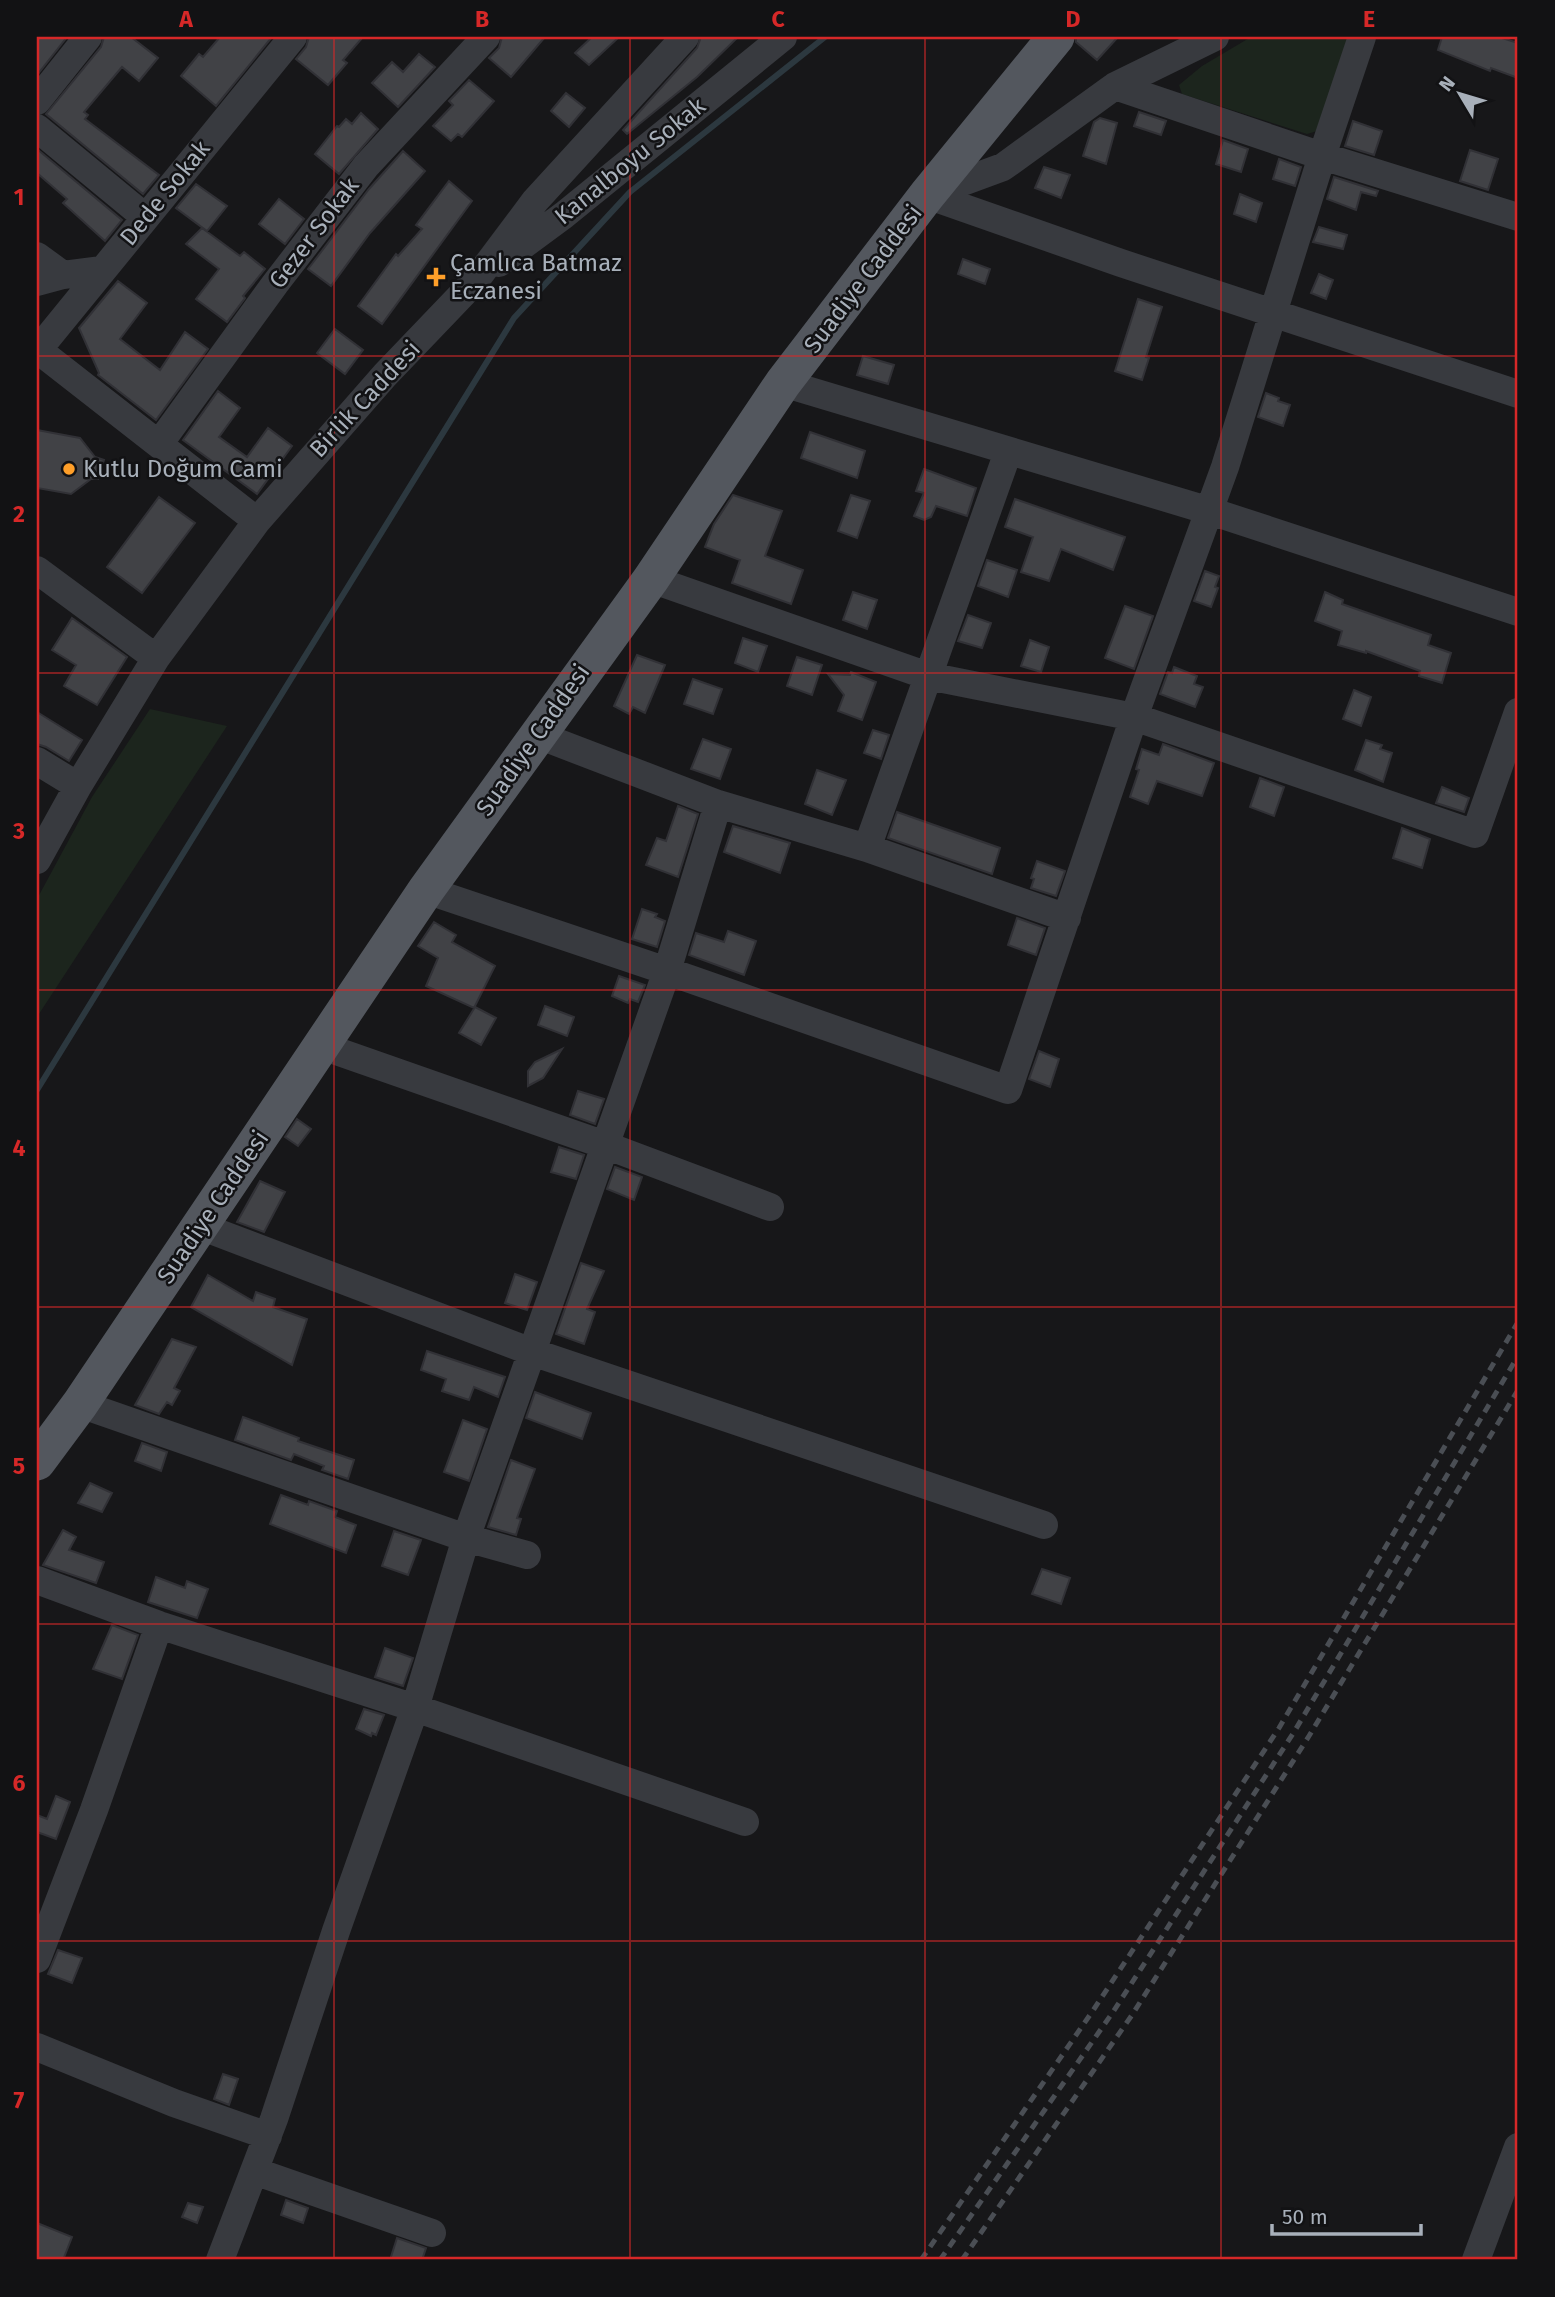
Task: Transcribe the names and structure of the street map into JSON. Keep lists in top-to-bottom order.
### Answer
{
  "streets": {
    "main road": ["Suadiye Caddesi"],
    "street": [
      "Kanalboyu Sokak",
      "Dede Sokak",
      "Gezer Sokak",
      "Birlik Caddesi"
    ]
  },
  "crossings": [
    ["Kanalboyu Sokak", "Birlik Caddesi"]
  ],
  "places": {
    "health": ["Çamlıca Batmaz Eczanesi"],
    "other": ["Kutlu Doğum Cami"]
  },
  "scale_bar": "50 m",
  "north": "top left",
  "grid": {
    "columns": [
      "A",
      "B",
      "C",
      "D",
      "E"
    ],
    "rows": [
      "1",
      "2",
      "3",
      "4",
      "5",
      "6",
      "7"
    ]
  }
}
